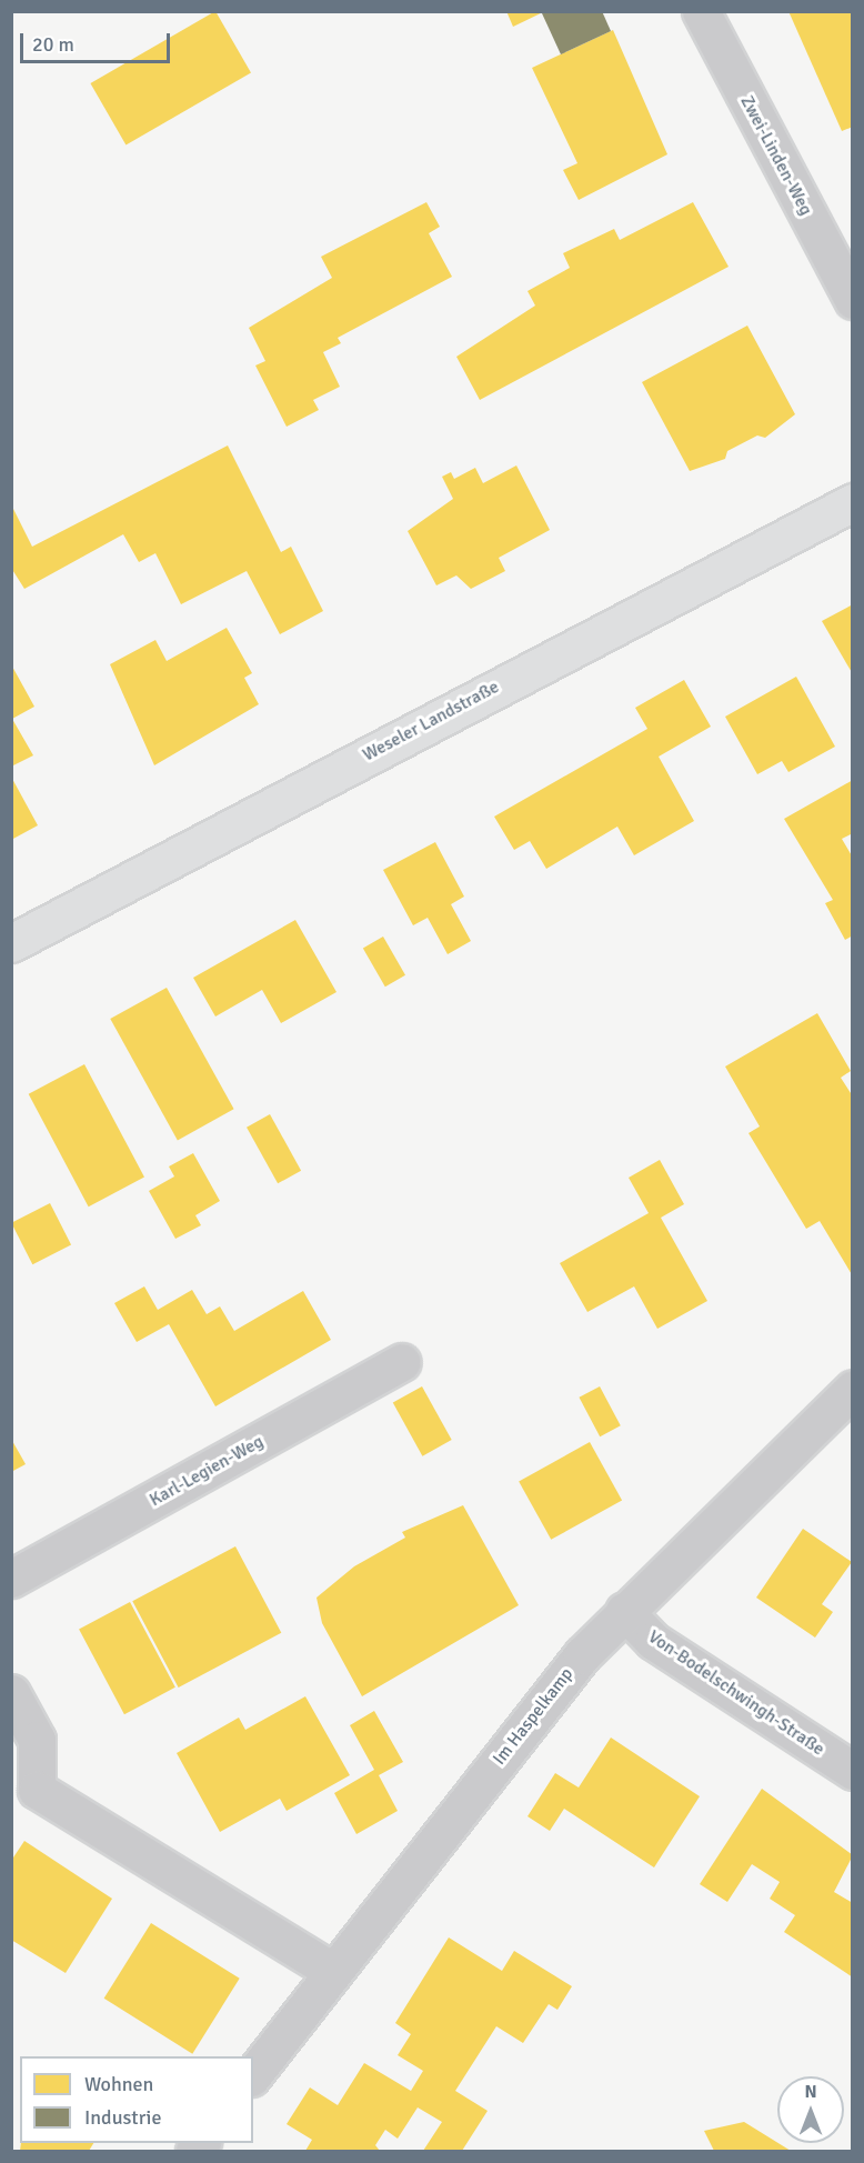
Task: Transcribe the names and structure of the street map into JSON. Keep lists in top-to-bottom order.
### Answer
{
  "streets": {
    "street": [
      "Zwei-Linden-Weg",
      "Weseler Landstraße",
      "Karl-Legien-Weg",
      "Von-Bodelschwingh-Straße",
      "Im Haspelkamp"
    ]
  },
  "crossings": [
    ["Von-Bodelschwingh-Straße", "Im Haspelkamp"]
  ],
  "legend": ["Wohnen", "Industrie"],
  "scale_bar": "20 m",
  "north": "top"
}
